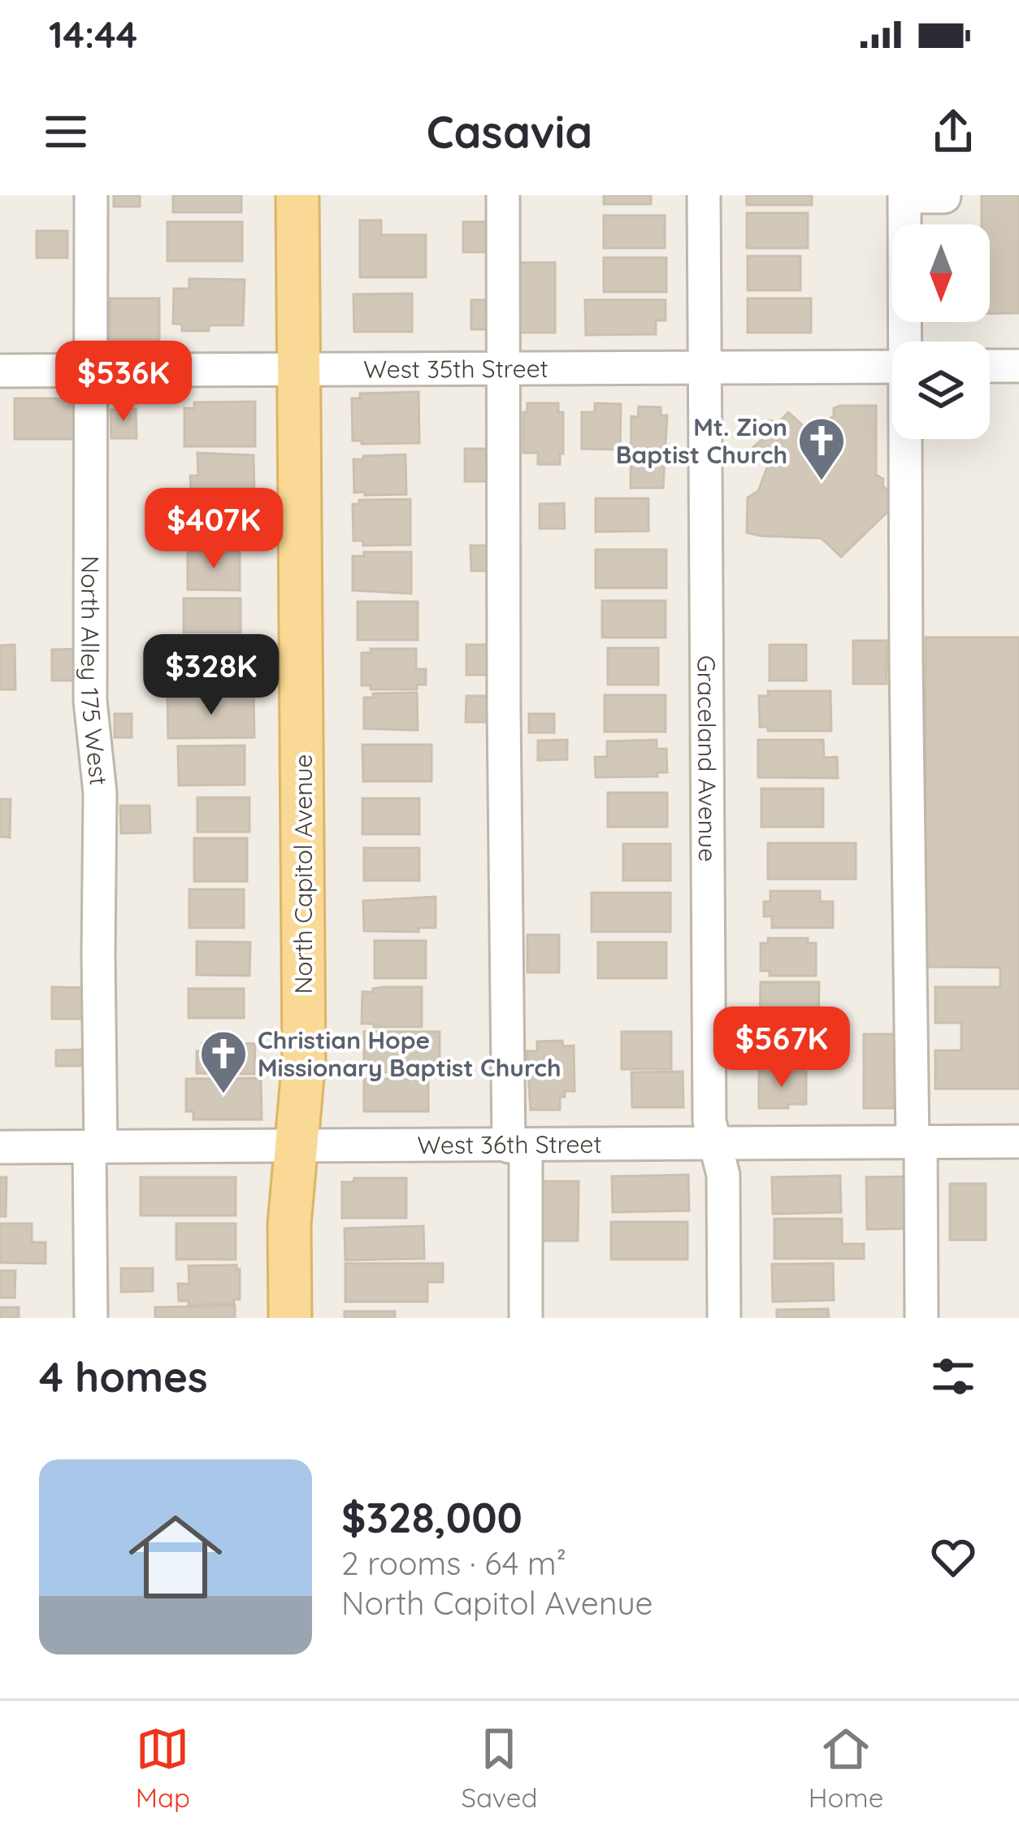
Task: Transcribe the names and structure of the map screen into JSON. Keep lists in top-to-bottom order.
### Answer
{
  "streets": {
    "main road": ["North Capitol Avenue"],
    "street": [
      "West 35th Street",
      "North Alley 175 West",
      "Graceland Avenue",
      "West 36th Street"
    ]
  },
  "crossings": [
    ["West 35th Street", "North Alley 175 West"],
    ["West 35th Street", "Graceland Avenue"],
    ["West 35th Street", "North Capitol Avenue"],
    ["North Alley 175 West", "West 36th Street"],
    ["Graceland Avenue", "West 36th Street"],
    ["North Capitol Avenue", "West 36th Street"]
  ],
  "places": {
    "church": ["Mt. Zion Baptist Church", "Christian Hope Missionary Baptist Church"]
  },
  "north": "bottom",
  "page": {
    "status": "14:44",
    "header": "Casavia",
    "price": [
      "$536K",
      "$407K",
      "$328K",
      "$567K"
    ],
    "heading": "4 homes",
    "list": [
      {
        "name": "$328,000",
        "note": "2 rooms · 64 m² · North Capitol Avenue"
      }
    ],
    "tabs": ["Map", "Saved", "Home"]
  }
}
